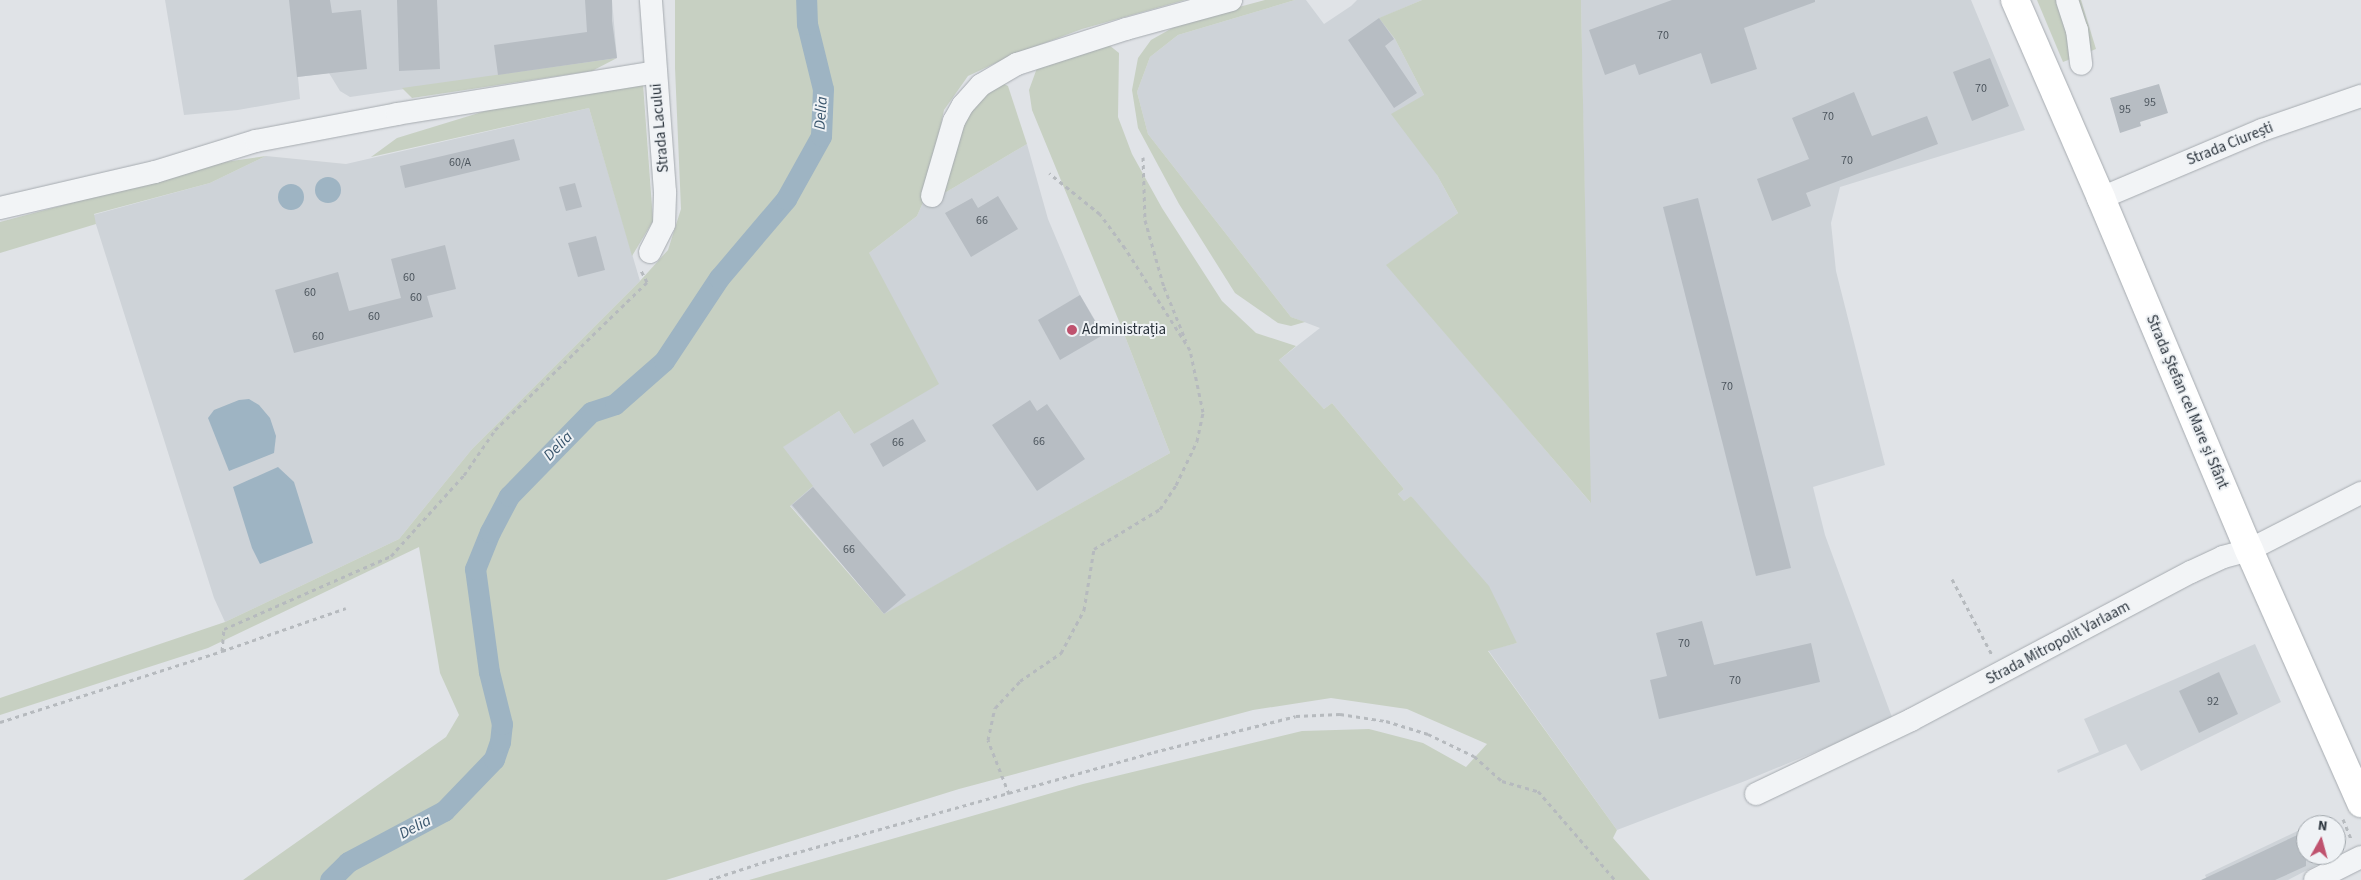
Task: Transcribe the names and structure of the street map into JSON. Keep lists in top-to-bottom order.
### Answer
{
  "streets": {
    "main road": ["Strada Ștefan cel Mare și Sfânt"],
    "street": ["Strada Lacului", "Strada Ciurești", "Strada Mitropolit Varlaam"]
  },
  "crossings": [
    ["Strada Ciurești", "Strada Ștefan cel Mare și Sfânt"],
    ["Strada Ștefan cel Mare și Sfânt", "Strada Mitropolit Varlaam"]
  ],
  "water": ["Delia"],
  "places": ["Administrația"],
  "house_numbers": [
    "70",
    "70",
    "95",
    "95",
    "70",
    "70",
    "60/A",
    "66",
    "60",
    "60",
    "60",
    "60",
    "60",
    "70",
    "66",
    "66",
    "66",
    "70",
    "70",
    "92"
  ],
  "north": "top"
}
